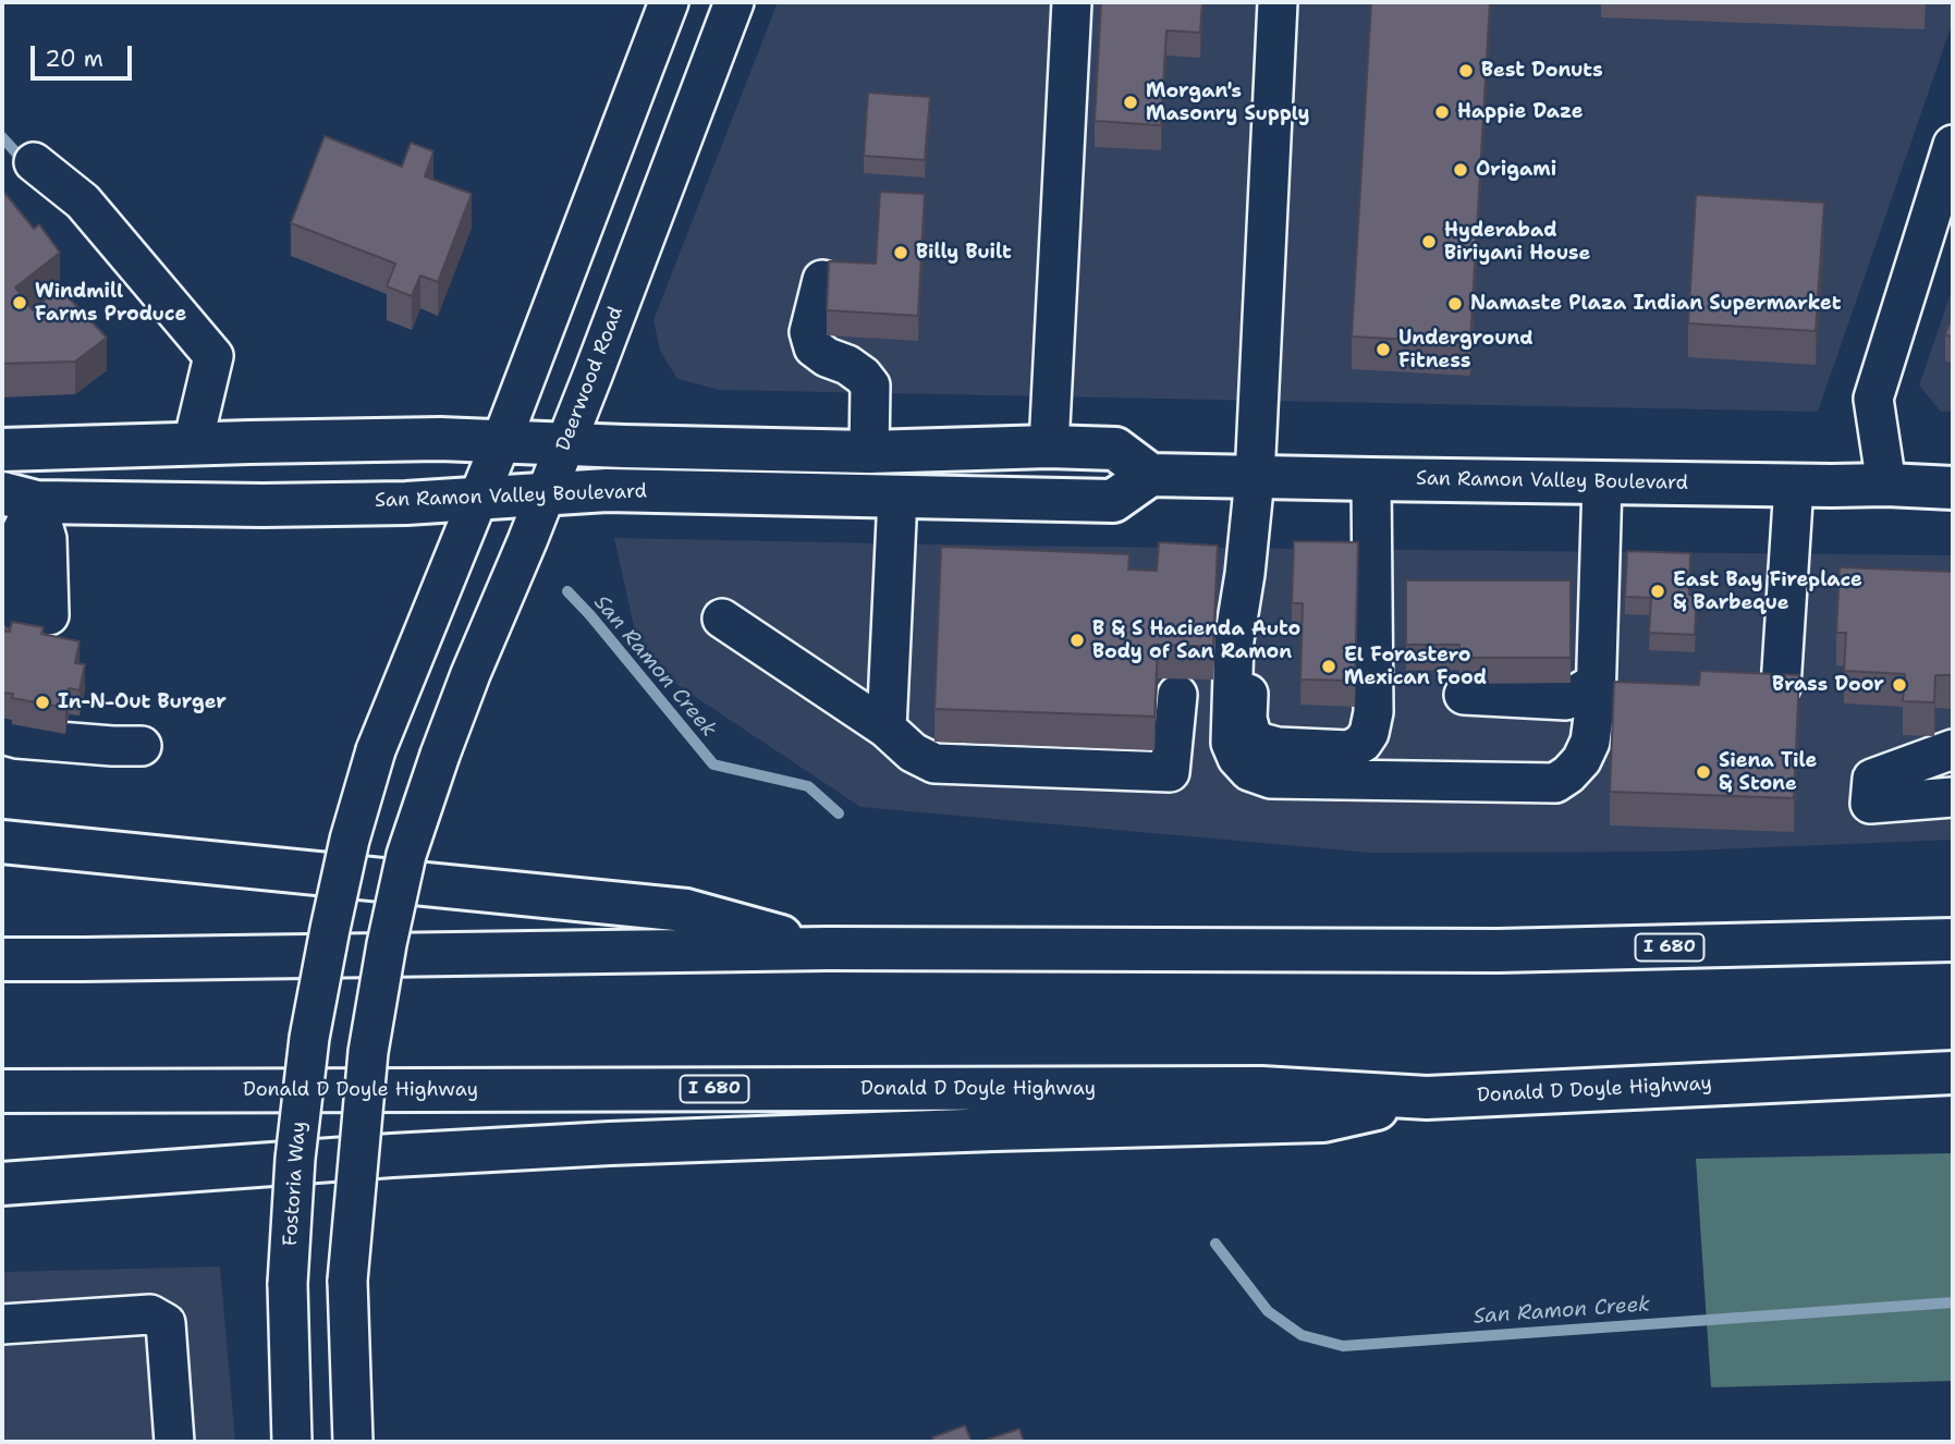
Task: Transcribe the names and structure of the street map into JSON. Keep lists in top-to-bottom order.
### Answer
{
  "streets": {
    "main road": ["San Ramon Valley Boulevard", "I 680", "Donald D Doyle Highway"],
    "street": ["Deerwood Road", "Fostoria Way"]
  },
  "crossings": [
    ["Deerwood Road", "San Ramon Valley Boulevard"],
    ["San Ramon Valley Boulevard", "Fostoria Way"]
  ],
  "water": ["San Ramon Creek"],
  "places": [
    "Best Donuts",
    "Morgan's Masonry Supply",
    "Happie Daze",
    "Origami",
    "Hyderabad Biriyani House",
    "Billy Built",
    "Windmill Farms Produce",
    "Namaste Plaza Indian Supermarket",
    "Underground Fitness",
    "East Bay Fireplace & Barbeque",
    "B & S Hacienda Auto Body of San Ramon",
    "El Forastero Mexican Food",
    "Brass Door",
    "In-N-Out Burger",
    "Siena Tile & Stone"
  ],
  "scale_bar": "20 m"
}
